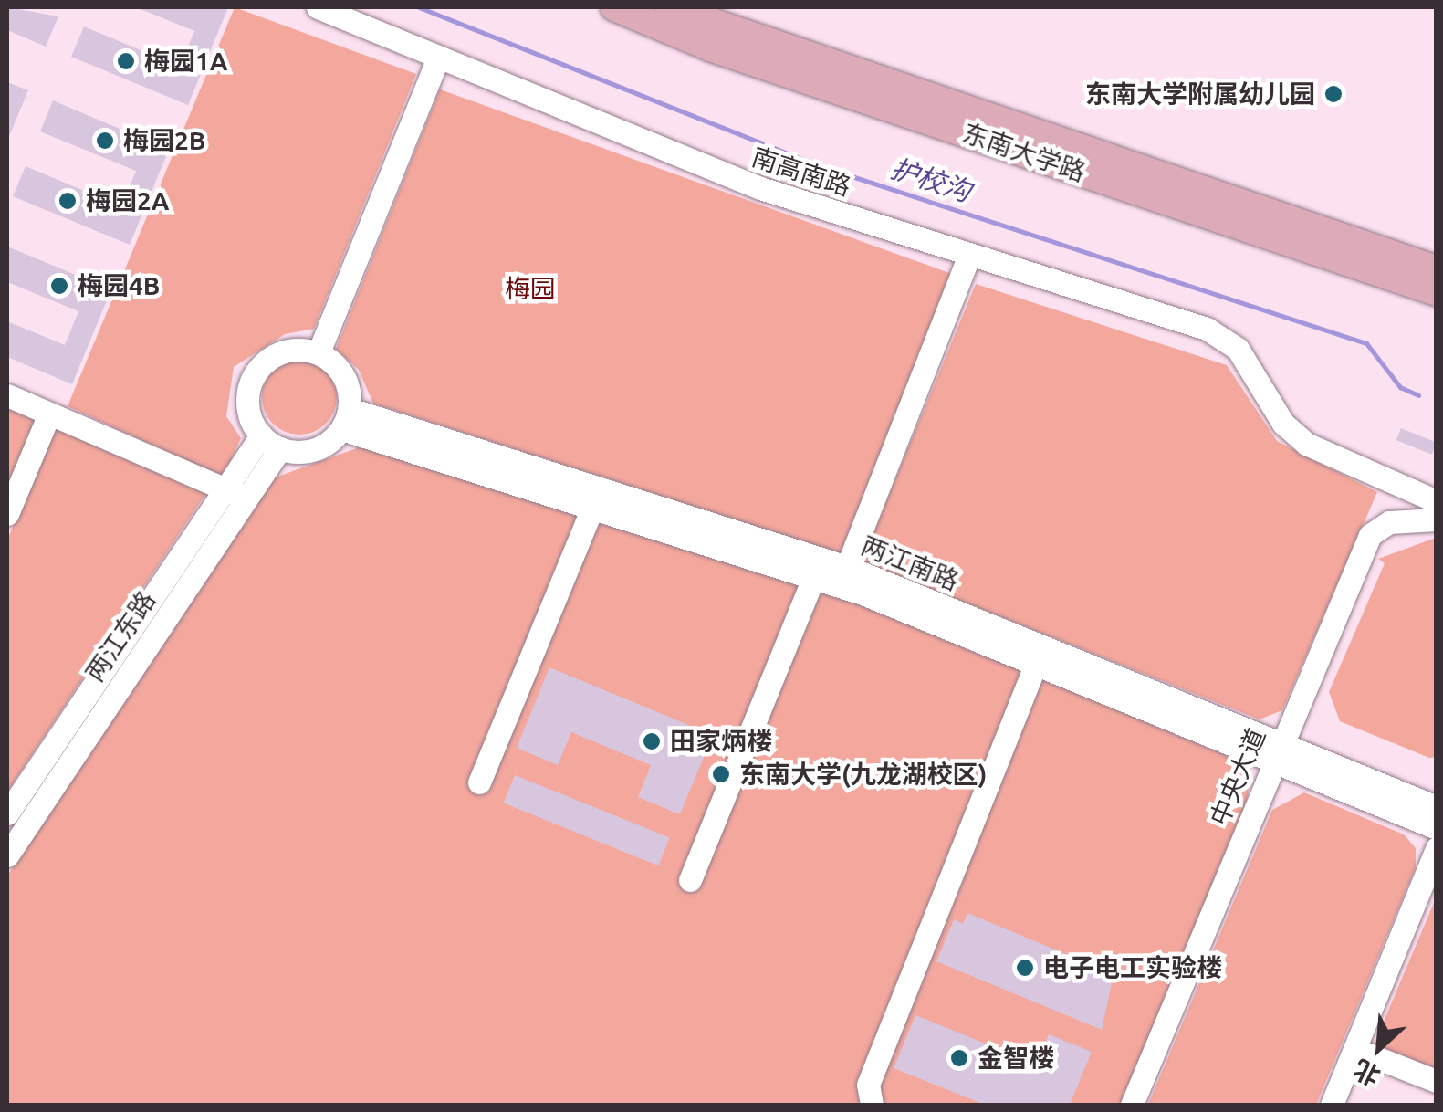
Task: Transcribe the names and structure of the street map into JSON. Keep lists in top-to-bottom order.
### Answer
{
  "streets": {
    "main road": ["东南大学路"],
    "street": [
      "南高南路",
      "两江南路",
      "两江东路",
      "中央大道"
    ]
  },
  "crossings": [
    ["两江南路", "中央大道"]
  ],
  "water": ["护校沟"],
  "parks": ["梅园"],
  "places": [
    "梅园1A",
    "东南大学附属幼儿园",
    "梅园2B",
    "梅园2A",
    "梅园4B",
    "田家炳楼",
    "东南大学(九龙湖校区)",
    "电子电工实验楼",
    "金智楼"
  ],
  "north": "bottom left"
}
